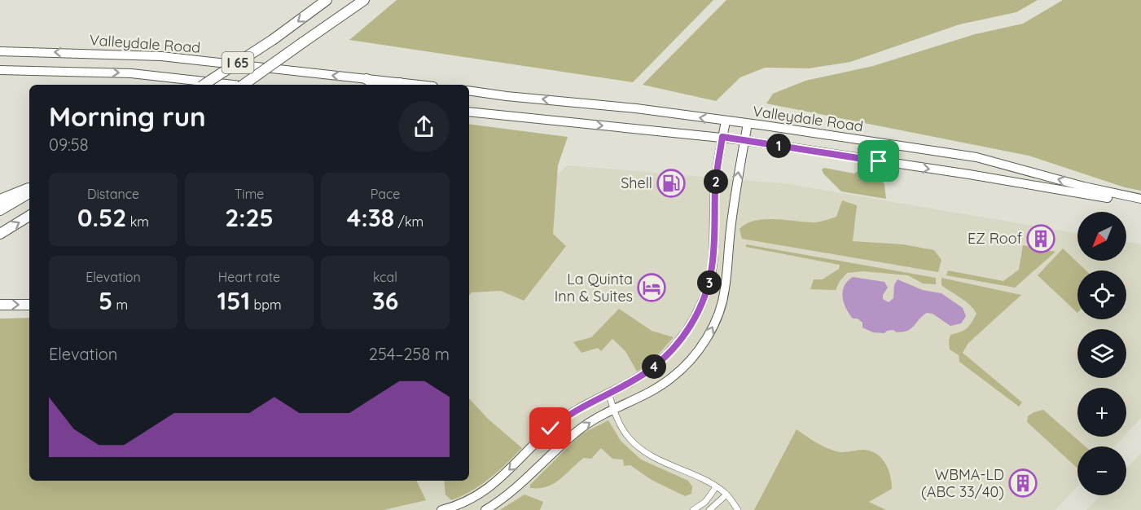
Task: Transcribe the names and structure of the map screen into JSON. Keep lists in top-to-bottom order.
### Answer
{
  "streets": {
    "highway": ["I 65"],
    "main road": ["Valleydale Road"]
  },
  "crossings": [
    ["Valleydale Road", "I 65"]
  ],
  "places": {
    "fuel station": ["Shell"],
    "building": ["EZ Roof", "WBMA-LD (ABC 33/40)"],
    "hotel": ["La Quinta Inn & Suites"]
  },
  "north": "bottom left",
  "page": {
    "heading": ["Morning run", "09:58"],
    "pins": [
      "1",
      "2",
      "3",
      "4"
    ],
    "stats": [
      ["Distance", "0.52 km"],
      ["Time", "2:25"],
      ["Pace", "4:38 /km"],
      ["Elevation", "5 m"],
      ["Heart rate", "151 bpm"],
      ["kcal", "36"]
    ],
    "map_buttons": ["+", "−"],
    "chart": ["Elevation", "254–258 m"]
  }
}
